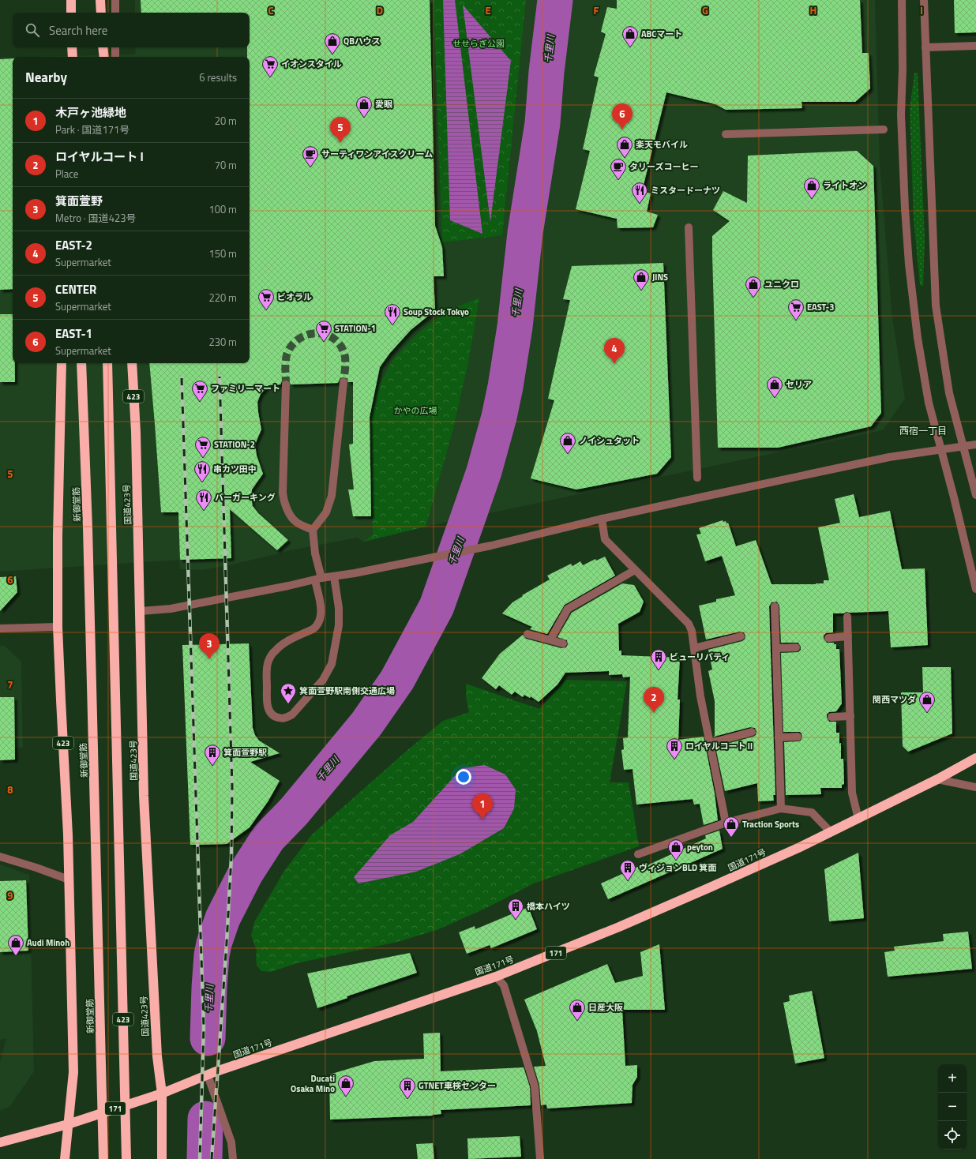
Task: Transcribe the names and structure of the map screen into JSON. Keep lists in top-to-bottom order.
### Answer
{
  "streets": {
    "highway": [
      "423",
      "新御堂筋",
      "国道423号",
      "国道171号",
      "171"
    ]
  },
  "crossings": [
    ["423", "国道171号"],
    ["国道423号", "国道171号"]
  ],
  "districts": ["西宿一丁目"],
  "water": ["千里川"],
  "parks": ["せせらぎ公園", "かやの広場"],
  "places": {
    "shop": [
      "ABCマート",
      "QBハウス",
      "愛眼",
      "楽天モバイル",
      "ライトオン",
      "JINS",
      "ユニクロ",
      "セリア",
      "ノイシュタット",
      "関西マツダ",
      "Traction Sports",
      "peyton",
      "Audi Minoh",
      "日産大阪",
      "Ducati Osaka Mino"
    ],
    "supermarket": [
      "イオンスタイル",
      "ビオラル",
      "EAST-3",
      "STATION-1",
      "ファミリーマート",
      "STATION-2"
    ],
    "cafe": ["サーティワンアイスクリーム", "タリーズコーヒー"],
    "restaurant": [
      "ミスタードーナツ",
      "Soup Stock Tokyo",
      "串カツ田中",
      "バーガーキング"
    ],
    "building": [
      "ビューリバティ",
      "ロイヤルコート II",
      "箕面萱野駅",
      "ヴィジョンBLD 箕面",
      "橋本ハイツ",
      "GTNET車検センター"
    ],
    "place": ["箕面萱野駅南側交通広場"]
  },
  "page": {
    "search": "Search here",
    "heading": ["Nearby", "6 results"],
    "list": [
      {
        "mark": "1",
        "name": "木戸ヶ池緑地",
        "note": "Park · 国道171号",
        "value": "20 m"
      },
      {
        "mark": "2",
        "name": "ロイヤルコート I",
        "note": "Place",
        "value": "70 m"
      },
      {
        "mark": "3",
        "name": "箕面萱野",
        "note": "Metro · 国道423号",
        "value": "100 m"
      },
      {
        "mark": "4",
        "name": "EAST-2",
        "note": "Supermarket",
        "value": "150 m"
      },
      {
        "mark": "5",
        "name": "CENTER",
        "note": "Supermarket",
        "value": "220 m"
      },
      {
        "mark": "6",
        "name": "EAST-1",
        "note": "Supermarket",
        "value": "230 m"
      }
    ],
    "pins": [
      "6",
      "5",
      "4",
      "3",
      "2",
      "1"
    ],
    "map_buttons": ["+", "−"]
  },
  "grid": {
    "columns": [
      "C",
      "D",
      "E",
      "F",
      "G",
      "H",
      "I"
    ],
    "rows": [
      "5",
      "6",
      "7",
      "8",
      "9"
    ]
  }
}
